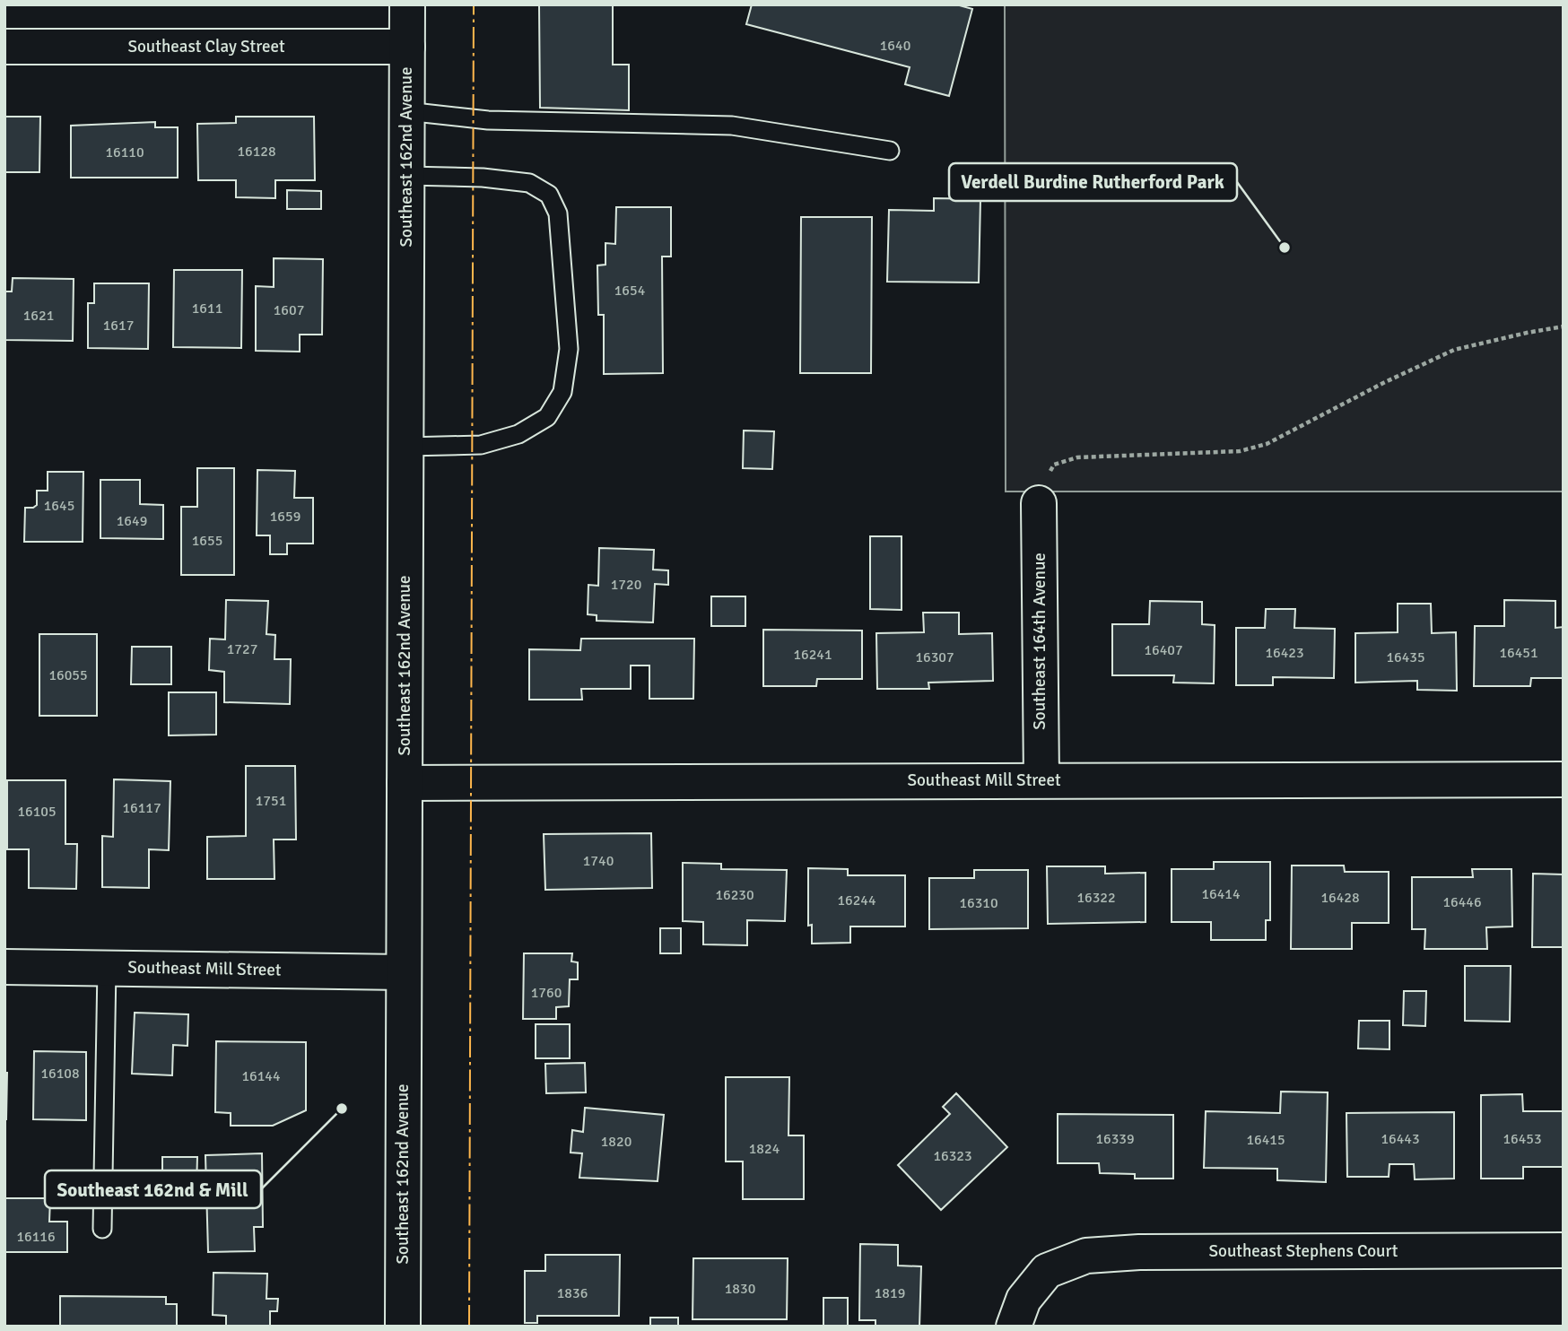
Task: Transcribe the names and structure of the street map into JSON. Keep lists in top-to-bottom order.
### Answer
{
  "streets": {
    "street": [
      "Southeast Clay Street",
      "Southeast 162nd Avenue",
      "Southeast 164th Avenue",
      "Southeast Mill Street",
      "Southeast Stephens Court"
    ]
  },
  "crossings": [
    ["Southeast Clay Street", "Southeast 162nd Avenue"],
    ["Southeast 162nd Avenue", "Southeast Mill Street"],
    ["Southeast 164th Avenue", "Southeast Mill Street"]
  ],
  "places": ["Verdell Burdine Rutherford Park", "Southeast 162nd & Mill"],
  "house_numbers": [
    "1640",
    "16128",
    "16110",
    "1654",
    "1611",
    "1607",
    "1621",
    "1617",
    "1645",
    "1659",
    "1649",
    "1655",
    "1720",
    "1727",
    "16407",
    "16423",
    "16451",
    "16241",
    "16307",
    "16435",
    "16055",
    "1751",
    "16117",
    "16105",
    "1740",
    "16414",
    "16230",
    "16322",
    "16428",
    "16244",
    "16446",
    "16310",
    "1760",
    "16108",
    "16144",
    "16339",
    "16443",
    "16453",
    "16415",
    "1820",
    "1824",
    "16323",
    "16116",
    "1830",
    "1836",
    "1819"
  ]
}
